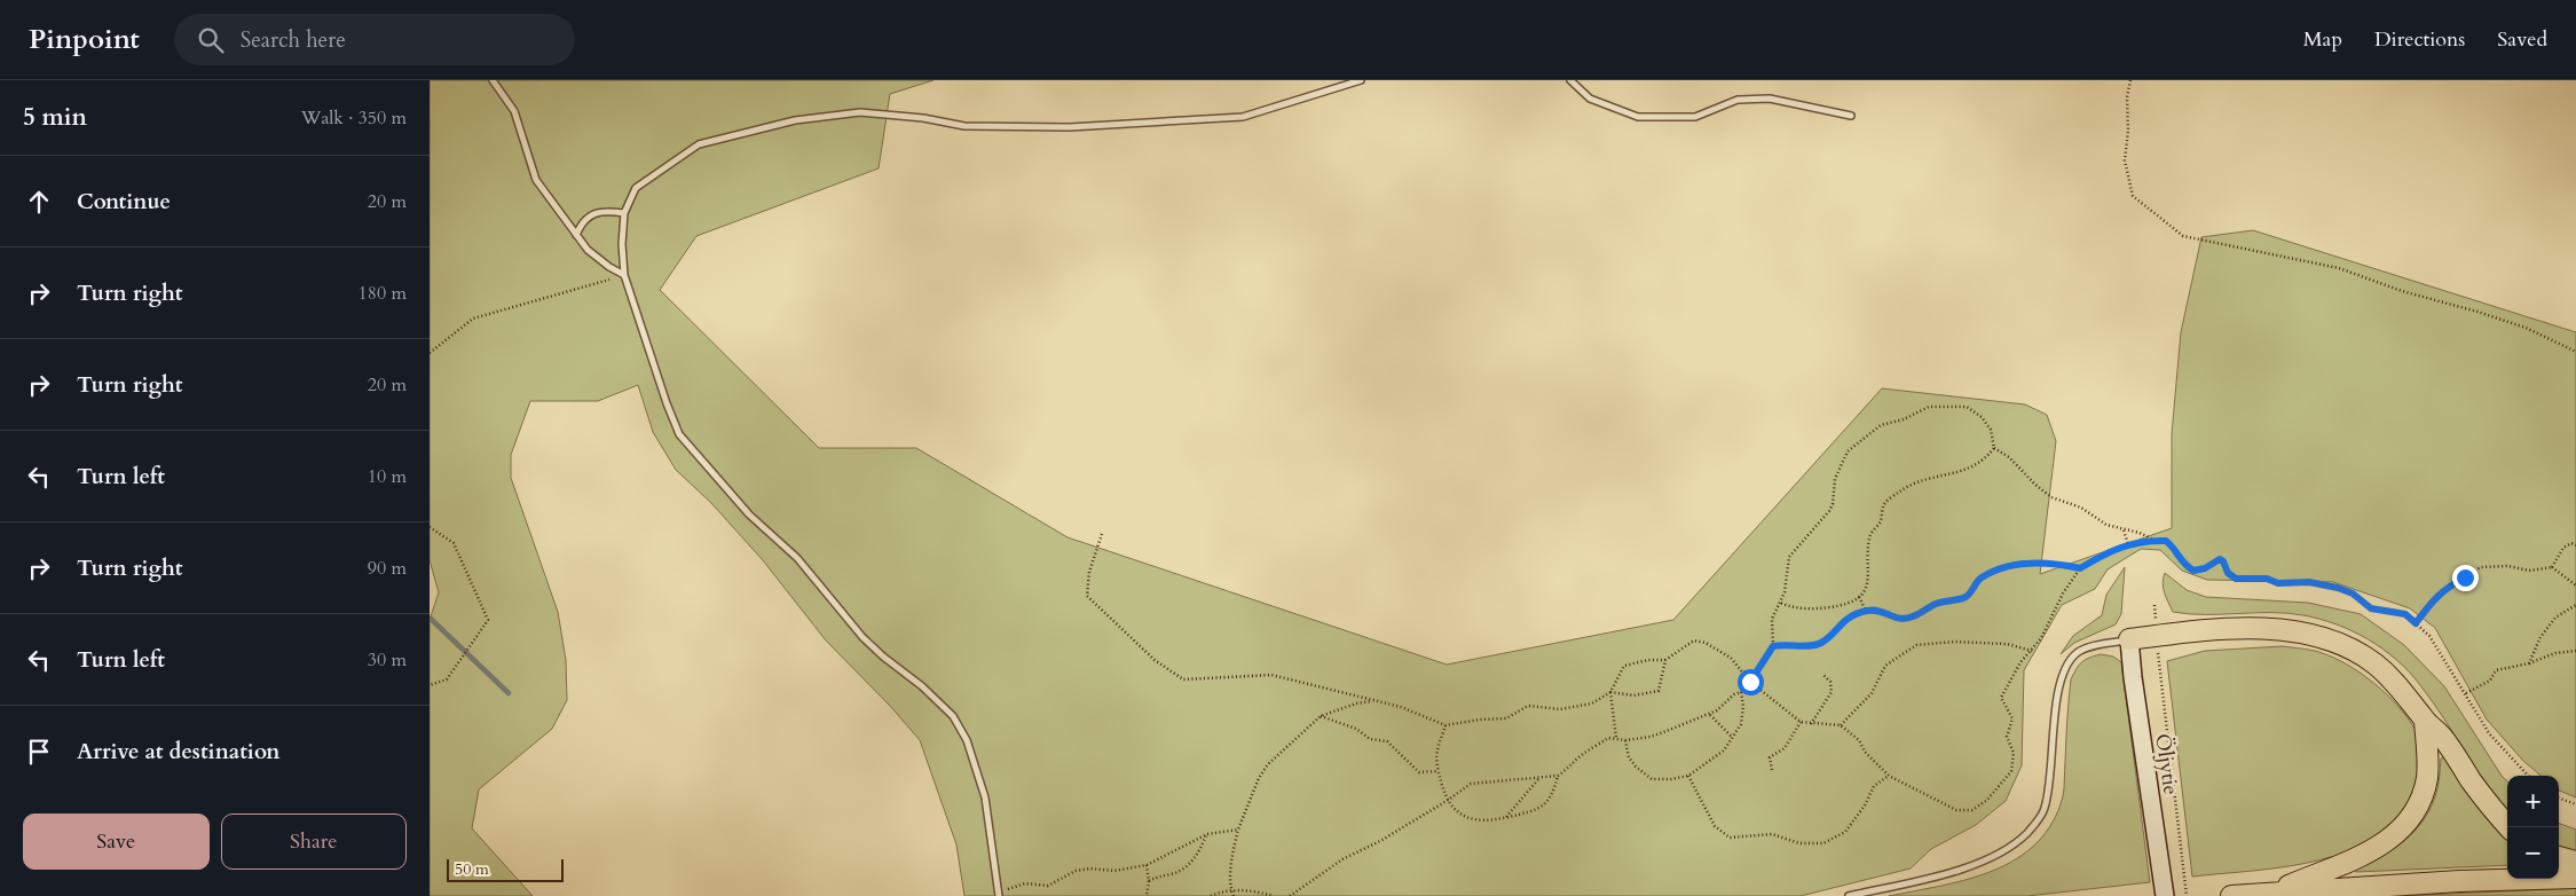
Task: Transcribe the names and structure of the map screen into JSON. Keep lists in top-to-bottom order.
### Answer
{
  "streets": {
    "main road": ["Öljytie"]
  },
  "scale_bar": "50 m",
  "page": {
    "header": "Pinpoint",
    "search": "Search here",
    "nav": ["Map", "Directions", "Saved"],
    "heading": ["5 min", "Walk · 350 m"],
    "list": [
      ["Continue", "20 m"],
      ["Turn right", "180 m"],
      ["Turn right", "20 m"],
      ["Turn left", "10 m"],
      ["Turn right", "90 m"],
      ["Turn left", "30 m"],
      "Arrive at destination"
    ],
    "map_buttons": ["+", "−"],
    "buttons": ["Save", "Share"],
    "scale": "50 m"
  }
}
